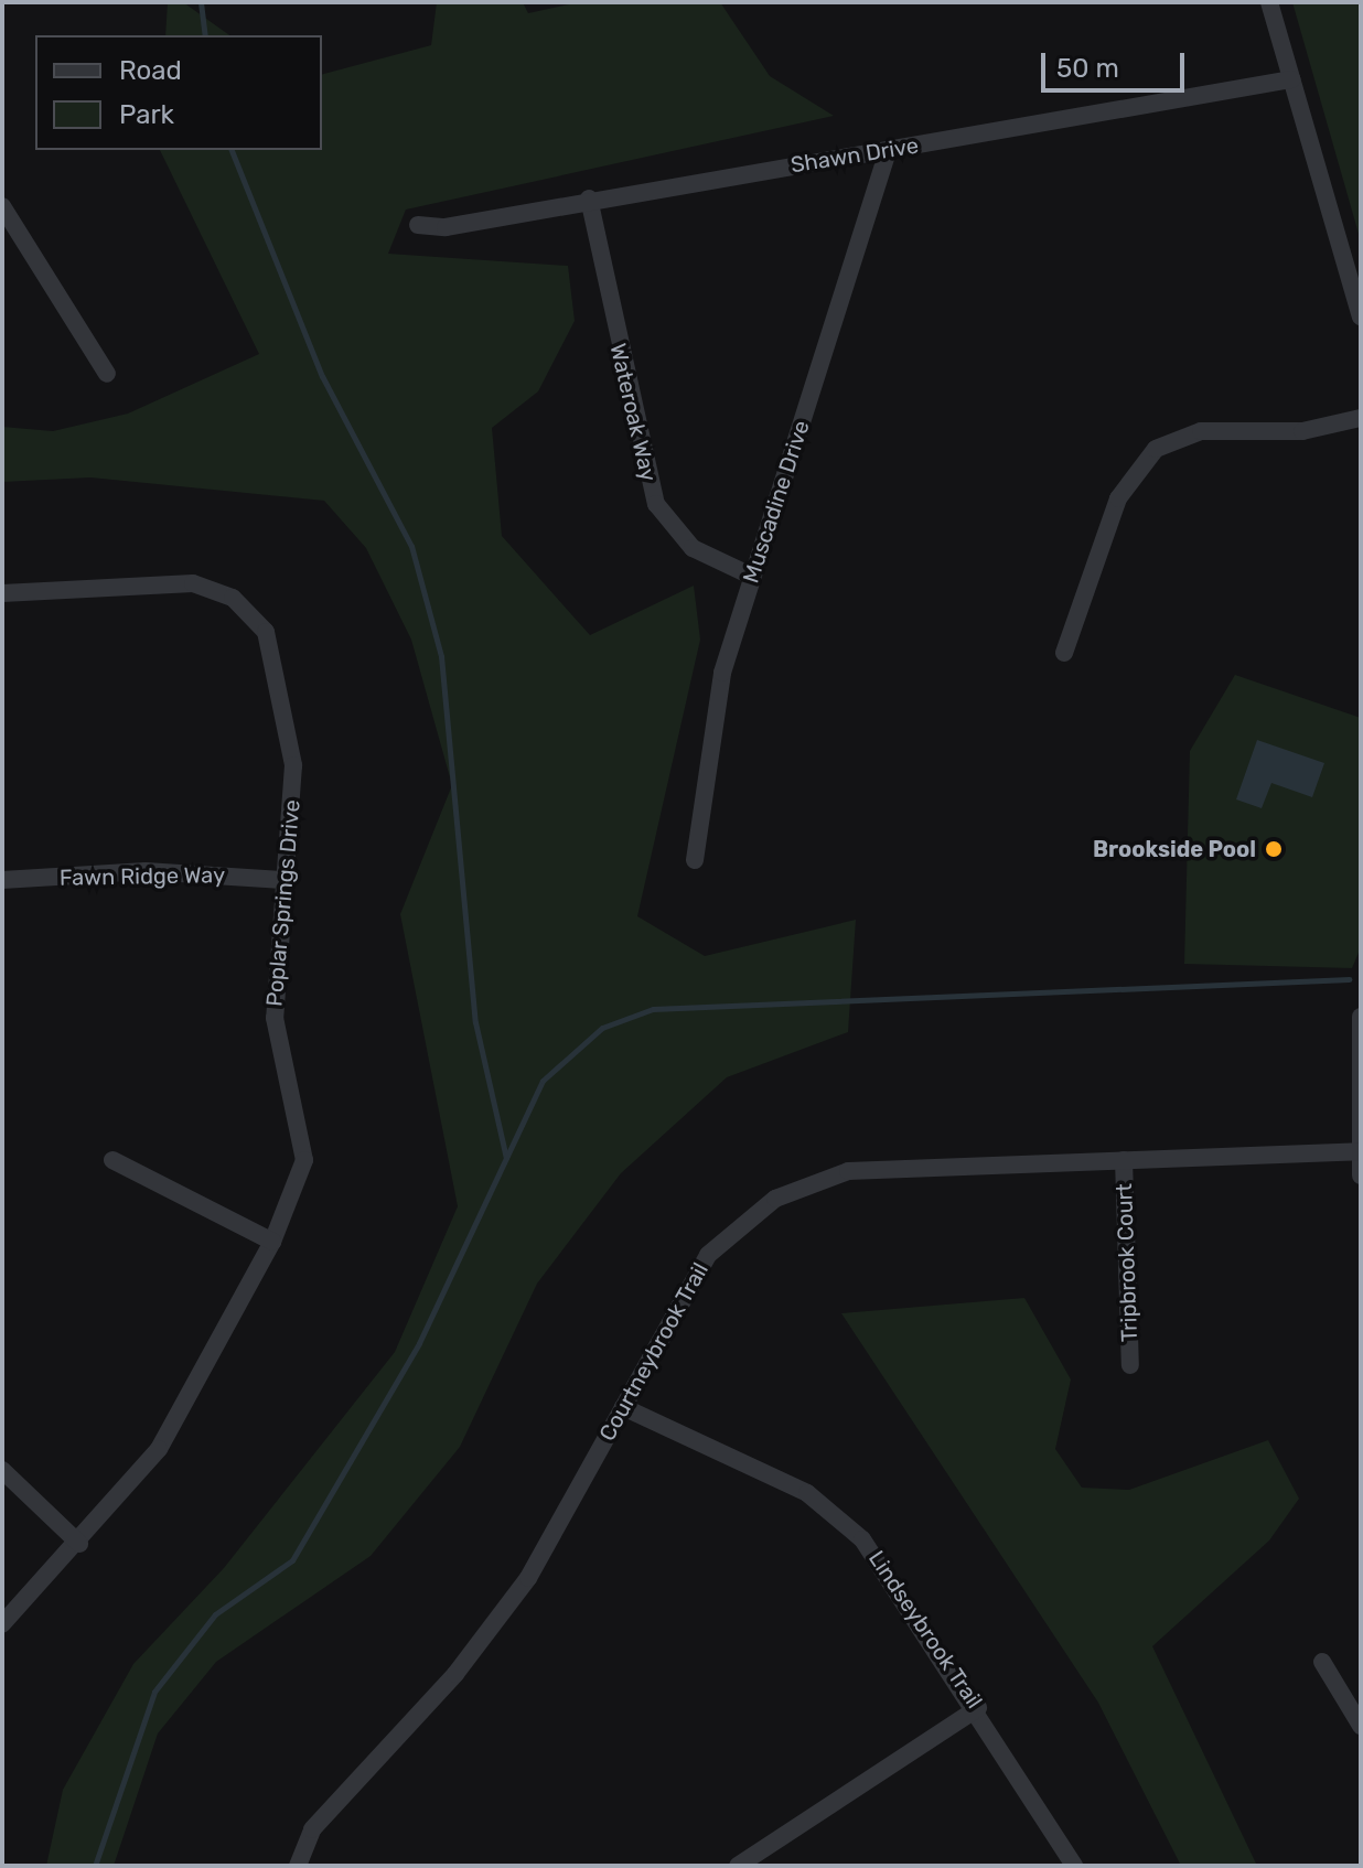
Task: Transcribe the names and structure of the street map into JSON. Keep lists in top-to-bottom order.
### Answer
{
  "streets": {
    "street": [
      "Shawn Drive",
      "Wateroak Way",
      "Muscadine Drive",
      "Fawn Ridge Way",
      "Poplar Springs Drive",
      "Tripbrook Court",
      "Courtneybrook Trail",
      "Lindseybrook Trail"
    ]
  },
  "crossings": [
    ["Shawn Drive", "Wateroak Way"],
    ["Shawn Drive", "Muscadine Drive"],
    ["Wateroak Way", "Muscadine Drive"],
    ["Fawn Ridge Way", "Poplar Springs Drive"],
    ["Tripbrook Court", "Courtneybrook Trail"],
    ["Courtneybrook Trail", "Lindseybrook Trail"]
  ],
  "places": ["Brookside Pool"],
  "legend": ["Road", "Park"],
  "scale_bar": "50 m"
}
